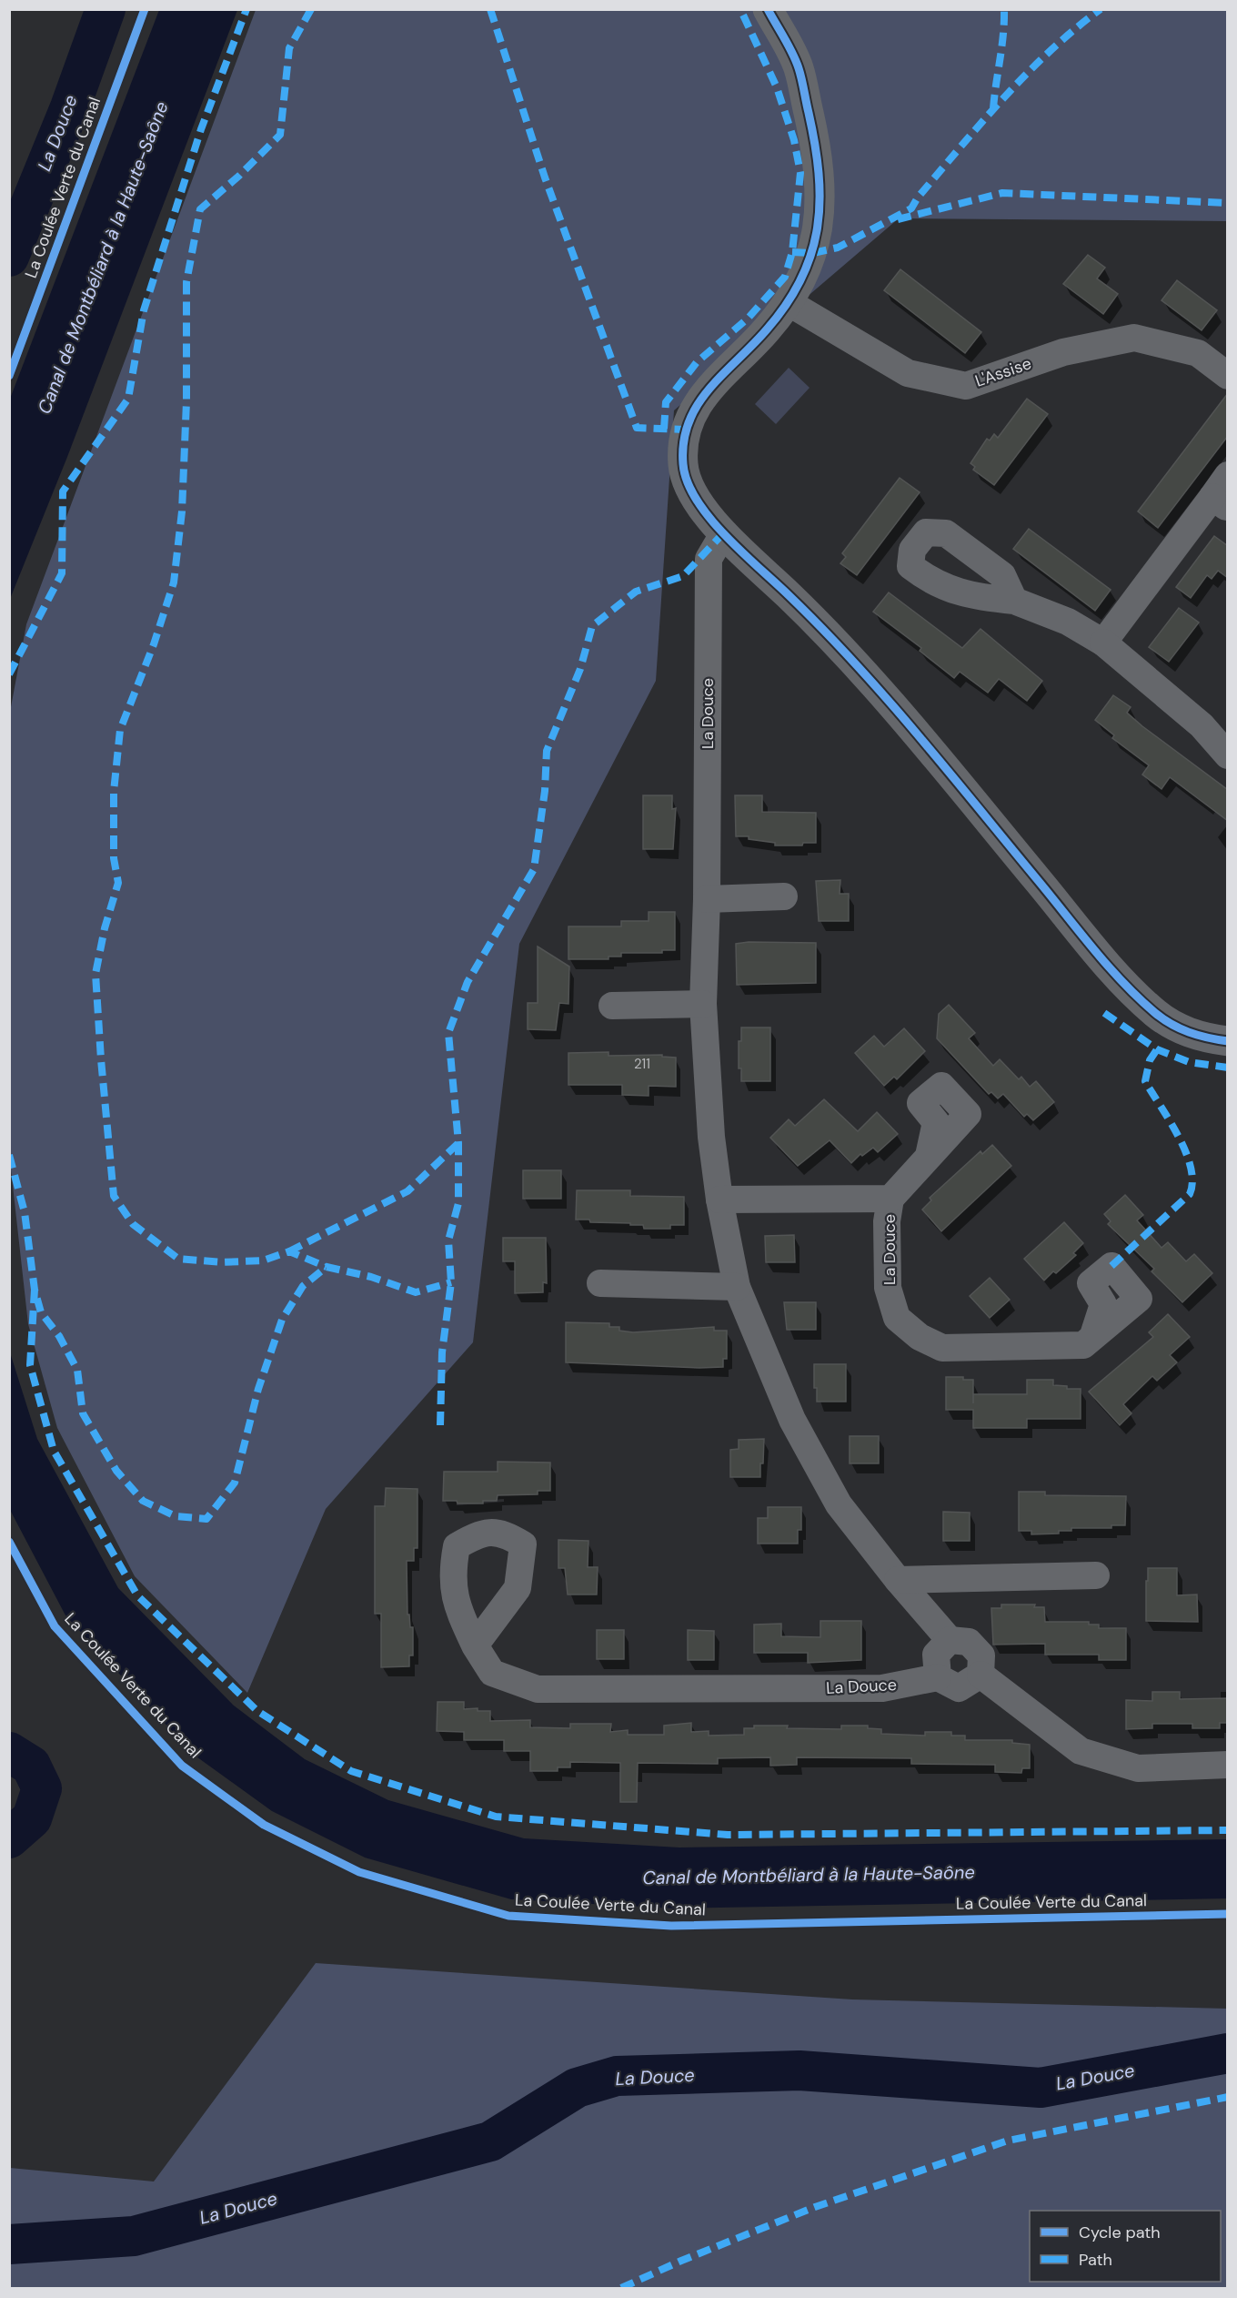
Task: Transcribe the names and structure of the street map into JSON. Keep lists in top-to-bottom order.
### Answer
{
  "streets": {
    "street": ["L'Assise", "La Douce"],
    "cycle path": ["La Coulée Verte du Canal"]
  },
  "water": ["La Douce", "Canal de Montbéliard à la Haute-Saône"],
  "house_numbers": ["211"],
  "legend": ["Cycle path", "Path"]
}
